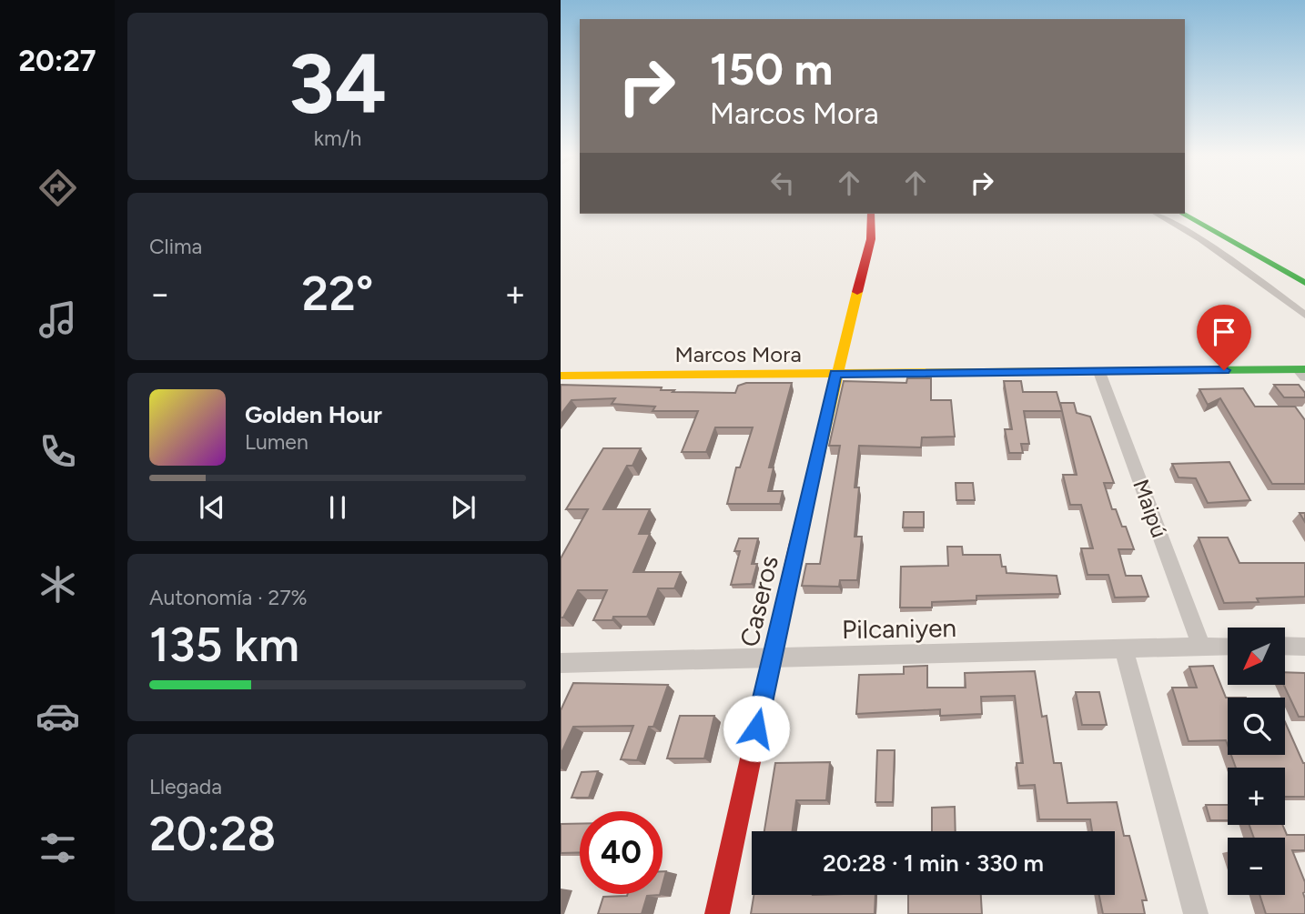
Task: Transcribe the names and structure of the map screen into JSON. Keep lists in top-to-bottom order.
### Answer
{
  "streets": {
    "street": [
      "Marcos Mora",
      "Maipú",
      "Caseros",
      "Pilcaniyen"
    ]
  },
  "crossings": [
    ["Marcos Mora", "Maipú"],
    ["Marcos Mora", "Caseros"],
    ["Maipú", "Pilcaniyen"],
    ["Caseros", "Pilcaniyen"]
  ],
  "north": "bottom left",
  "page": {
    "tabs": "20:27",
    "tile": [
      ["34", "km/h"],
      "Clima",
      ["Autonomía · 27%", "135 km"],
      ["Llegada", "20:28"]
    ],
    "turn": ["150 m", "Marcos Mora"],
    "heat": ["−", "22°", "+"],
    "song": ["Golden Hour", "Lumen"],
    "map_buttons": ["+", "−"],
    "limit": "40",
    "trip": "20:28 · 1 min · 330 m"
  }
}
